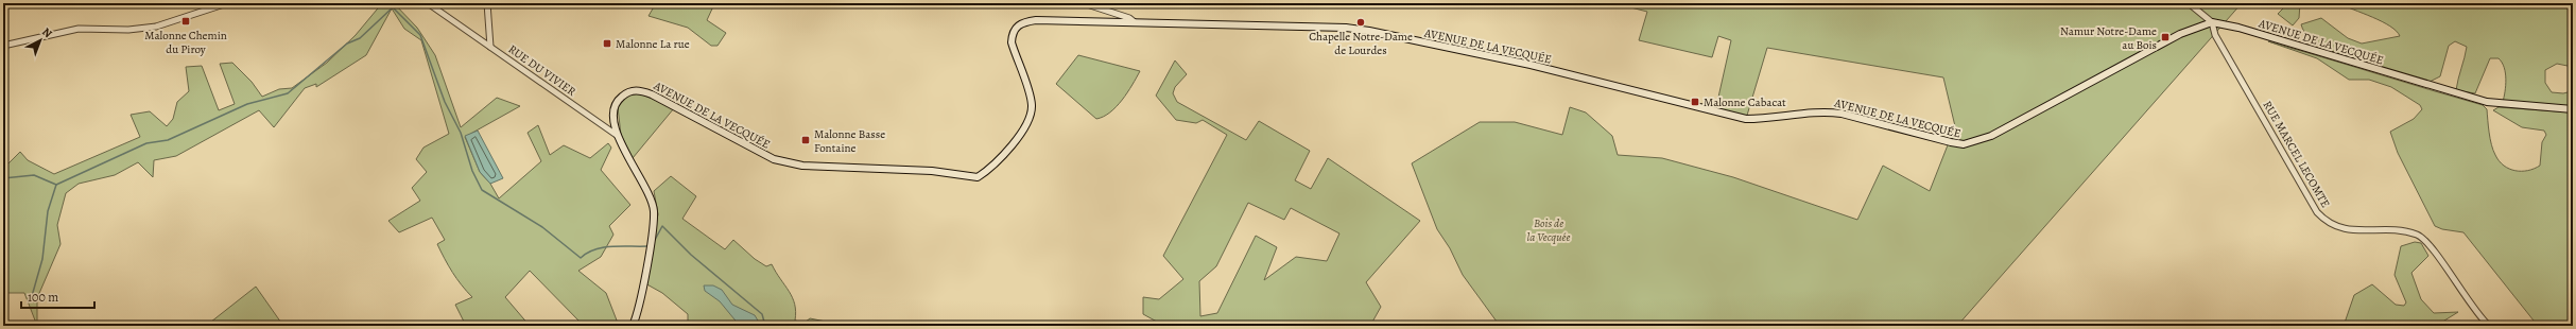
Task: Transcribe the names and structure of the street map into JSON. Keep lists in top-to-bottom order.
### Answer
{
  "streets": {
    "main road": ["AVENUE DE LA VECQUÉE"],
    "street": ["RUE DU VIVIER", "RUE MARCEL LECOMTE"]
  },
  "crossings": [
    ["AVENUE DE LA VECQUÉE", "RUE DU VIVIER"],
    ["AVENUE DE LA VECQUÉE", "RUE MARCEL LECOMTE"]
  ],
  "parks": ["Bois de la Vecquée"],
  "places": {
    "transit": [
      "Malonne Chemin du Piroy",
      "Namur Notre-Dame au Bois",
      "Malonne La rue",
      "Malonne Cabacat",
      "Malonne Basse Fontaine"
    ],
    "other": ["Chapelle Notre-Dame de Lourdes"]
  },
  "scale_bar": "100 m",
  "north": "top right"
}
